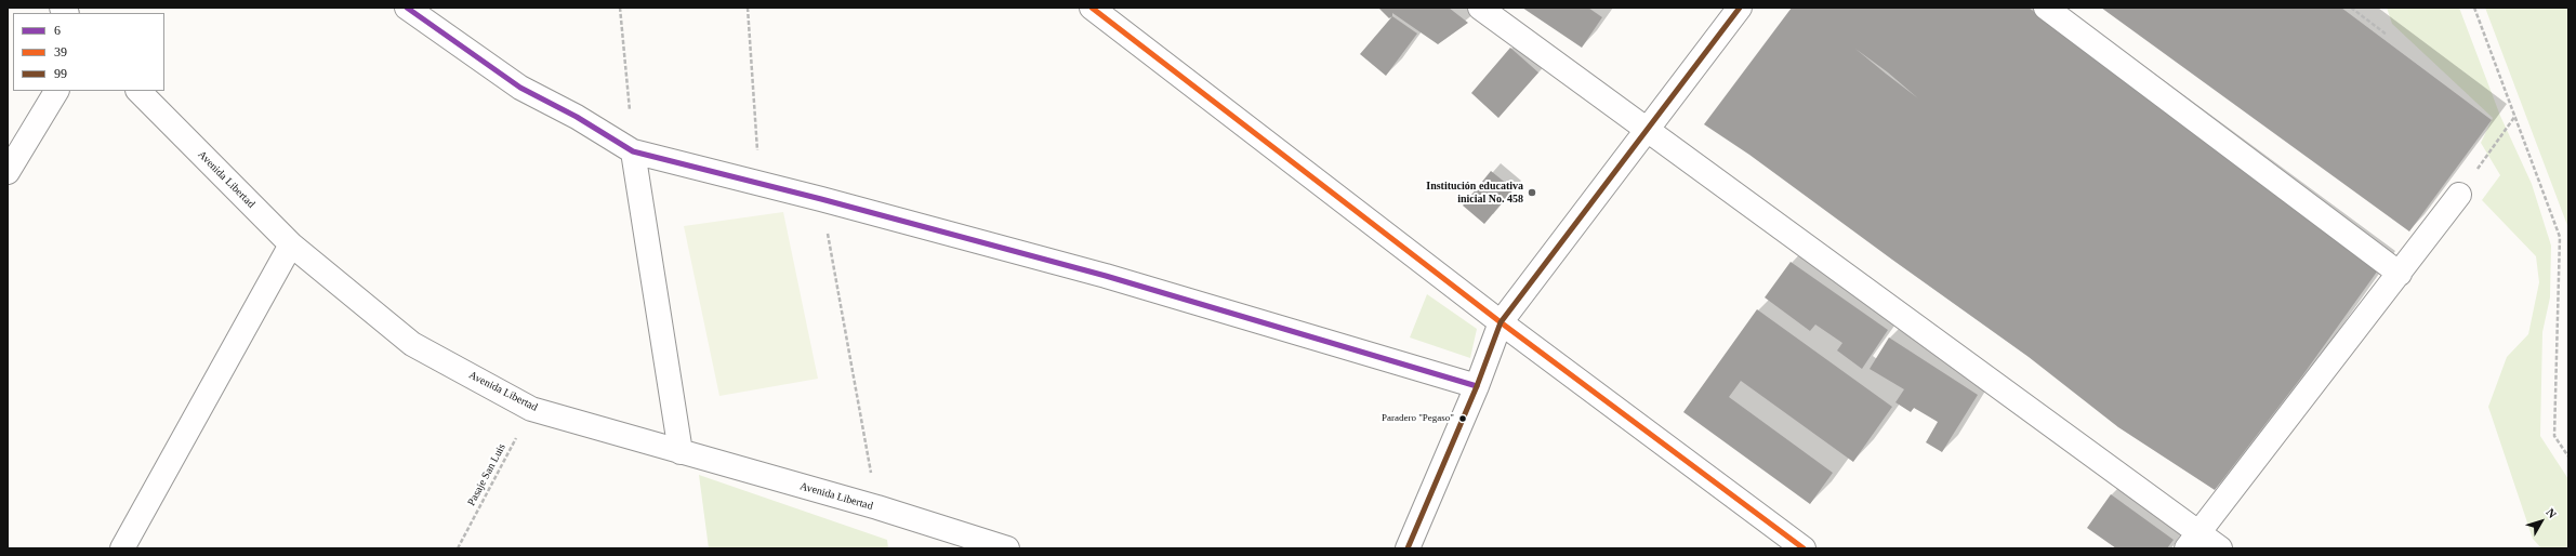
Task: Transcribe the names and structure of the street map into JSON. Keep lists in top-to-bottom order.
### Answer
{
  "streets": {
    "street": ["Avenida Libertad"],
    "path": ["Pasaje San Luis"]
  },
  "crossings": [
    ["Avenida Libertad", "Pasaje San Luis"]
  ],
  "places": ["Institución educativa inicial No. 458", "Paradero \"Pegaso\""],
  "lines": ["transit line 6", "transit line 39", "transit line 99"],
  "legend": ["6", "39", "99"],
  "north": "top right"
}
